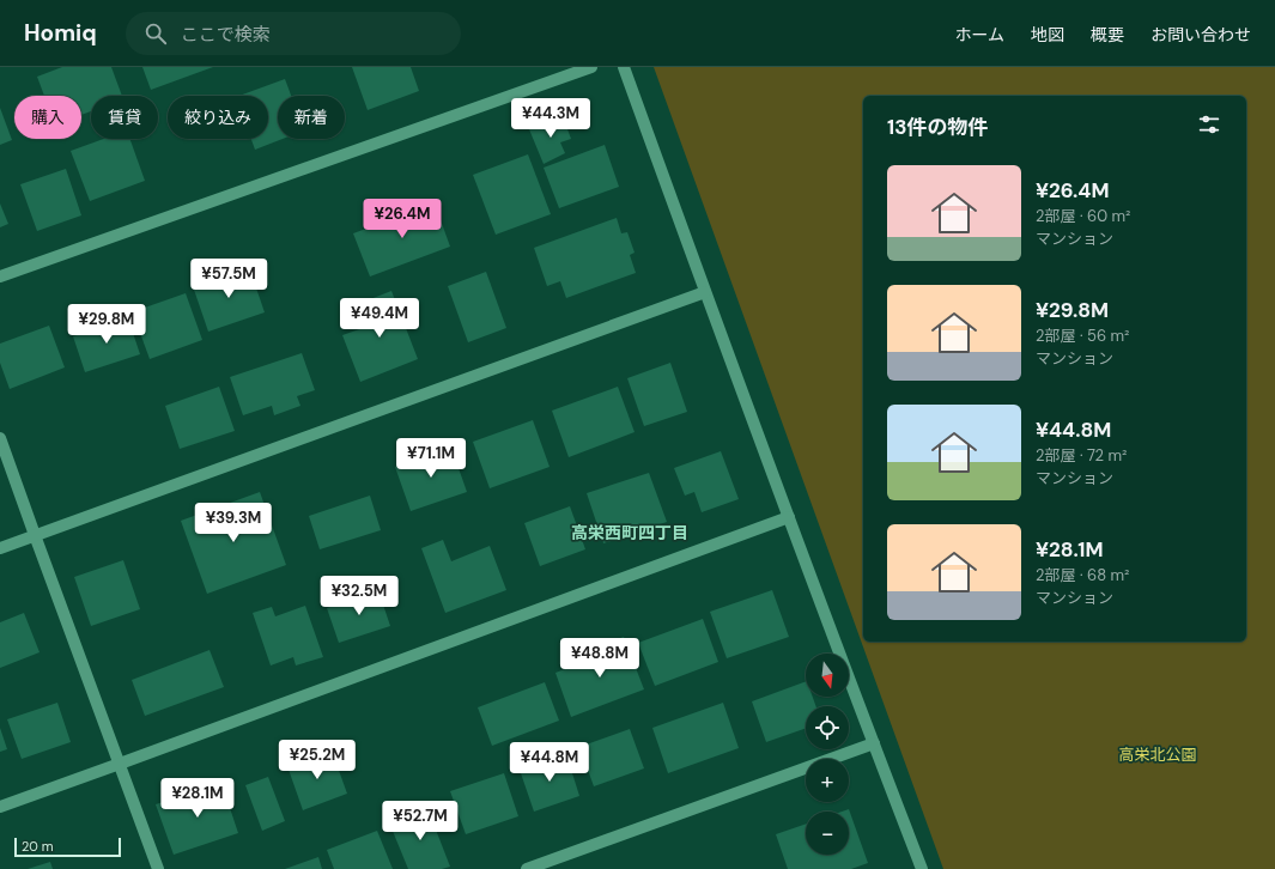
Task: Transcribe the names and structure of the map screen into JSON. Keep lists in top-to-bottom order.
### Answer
{
  "districts": ["高栄西町四丁目"],
  "parks": ["高栄北公園"],
  "scale_bar": "20 m",
  "north": "bottom",
  "page": {
    "header": "Homiq",
    "search": "ここで検索",
    "nav": [
      "ホーム",
      "地図",
      "概要",
      "お問い合わせ"
    ],
    "chip": [
      "購入",
      "賃貸",
      "絞り込み",
      "新着"
    ],
    "heading": "13件の物件",
    "price": [
      "¥44.3M",
      "¥26.4M",
      "¥57.5M",
      "¥49.4M",
      "¥29.8M",
      "¥71.1M",
      "¥39.3M",
      "¥32.5M",
      "¥48.8M",
      "¥25.2M",
      "¥44.8M",
      "¥28.1M",
      "¥52.7M"
    ],
    "list": [
      {
        "name": "¥26.4M",
        "note": "2部屋 · 60 m² · マンション"
      },
      {
        "name": "¥29.8M",
        "note": "2部屋 · 56 m² · マンション"
      },
      {
        "name": "¥44.8M",
        "note": "2部屋 · 72 m² · マンション"
      },
      {
        "name": "¥28.1M",
        "note": "2部屋 · 68 m² · マンション"
      }
    ],
    "map_buttons": ["+", "−"],
    "scale": "20 m"
  }
}
